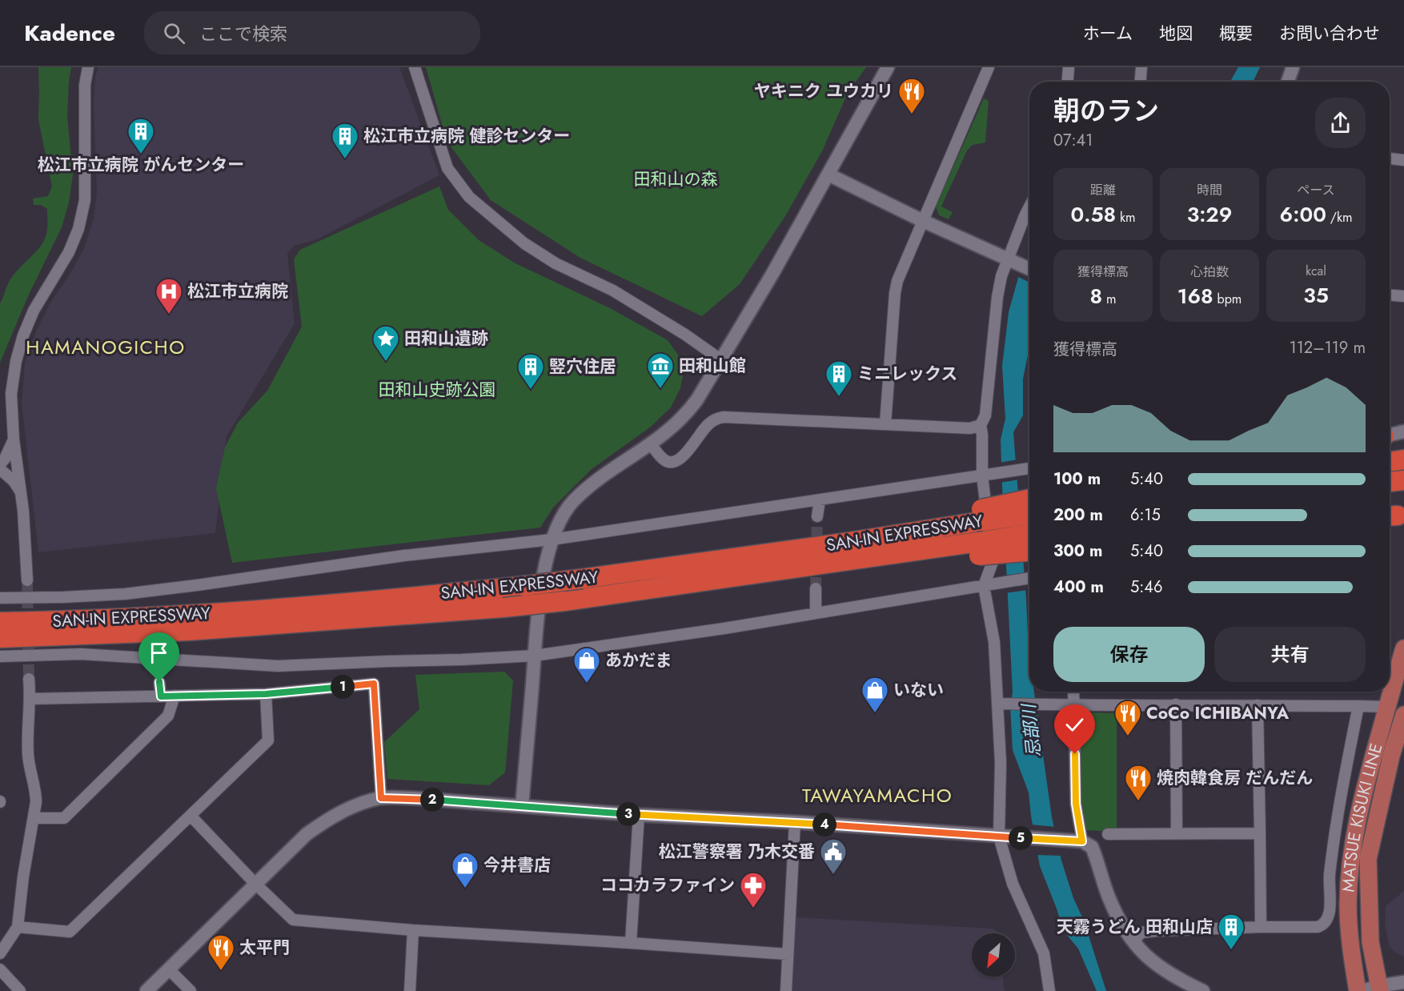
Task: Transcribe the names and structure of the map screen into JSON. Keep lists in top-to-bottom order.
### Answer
{
  "streets": {
    "highway": ["SAN-IN EXPRESSWAY"],
    "main road": ["MATSUE KISUKI LINE"]
  },
  "districts": ["HAMANOGICHO", "TAWAYAMACHO"],
  "water": ["忌部川"],
  "parks": ["田和山の森", "田和山史跡公園"],
  "places": {
    "restaurant": [
      "ヤキニク ユウカリ",
      "CoCo ICHIBANYA",
      "焼肉韓食房 だんだん",
      "太平門"
    ],
    "building": [
      "松江市立病院 がんセンター",
      "松江市立病院 健診センター",
      "竪穴住居",
      "ミニレックス",
      "天霧うどん 田和山店"
    ],
    "hospital": ["松江市立病院"],
    "place": ["田和山遺跡"],
    "museum": ["田和山館"],
    "shop": ["あかだま", "いない", "今井書店"],
    "public building": ["松江警察署 乃木交番"],
    "pharmacy": ["ココカラファイン"]
  },
  "north": "bottom left",
  "page": {
    "header": "Kadence",
    "search": "ここで検索",
    "nav": [
      "ホーム",
      "地図",
      "概要",
      "お問い合わせ"
    ],
    "heading": ["朝のラン", "07:41"],
    "stats": [
      ["距離", "0.58 km"],
      ["時間", "3:29"],
      ["ペース", "6:00 /km"],
      ["獲得標高", "8 m"],
      ["心拍数", "168 bpm"],
      ["kcal", "35"]
    ],
    "chart": ["獲得標高", "112–119 m"],
    "list": [
      {
        "name": "100 m",
        "note": "5:40"
      },
      {
        "name": "200 m",
        "note": "6:15"
      },
      {
        "name": "300 m",
        "note": "5:40"
      },
      {
        "name": "400 m",
        "note": "5:46"
      }
    ],
    "buttons": ["保存", "共有"],
    "pins": [
      "1",
      "2",
      "3",
      "4",
      "5"
    ]
  }
}
